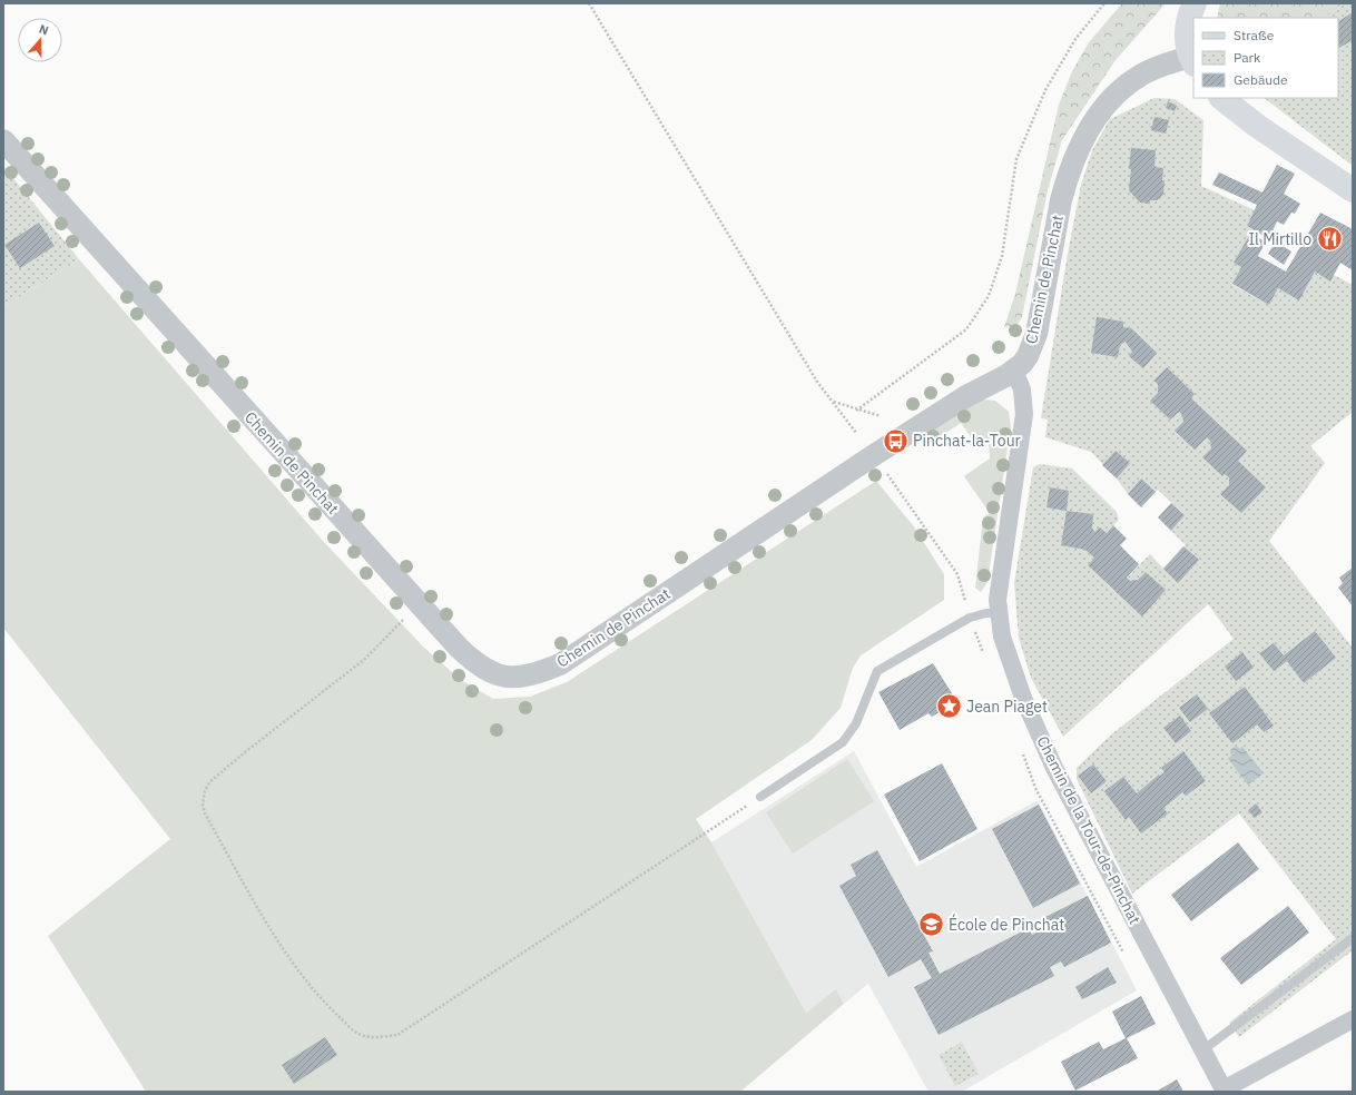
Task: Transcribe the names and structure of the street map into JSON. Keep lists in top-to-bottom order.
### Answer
{
  "streets": {
    "street": ["Chemin de Pinchat", "Chemin de la Tour-de-Pinchat"]
  },
  "crossings": [
    ["Chemin de Pinchat", "Chemin de la Tour-de-Pinchat"]
  ],
  "places": {
    "restaurant": ["Il Mirtillo"],
    "bus stop": ["Pinchat-la-Tour"],
    "place": ["Jean Piaget"],
    "school or university": ["École de Pinchat"]
  },
  "legend": ["Straße", "Park", "Gebäude"],
  "north": "top"
}
